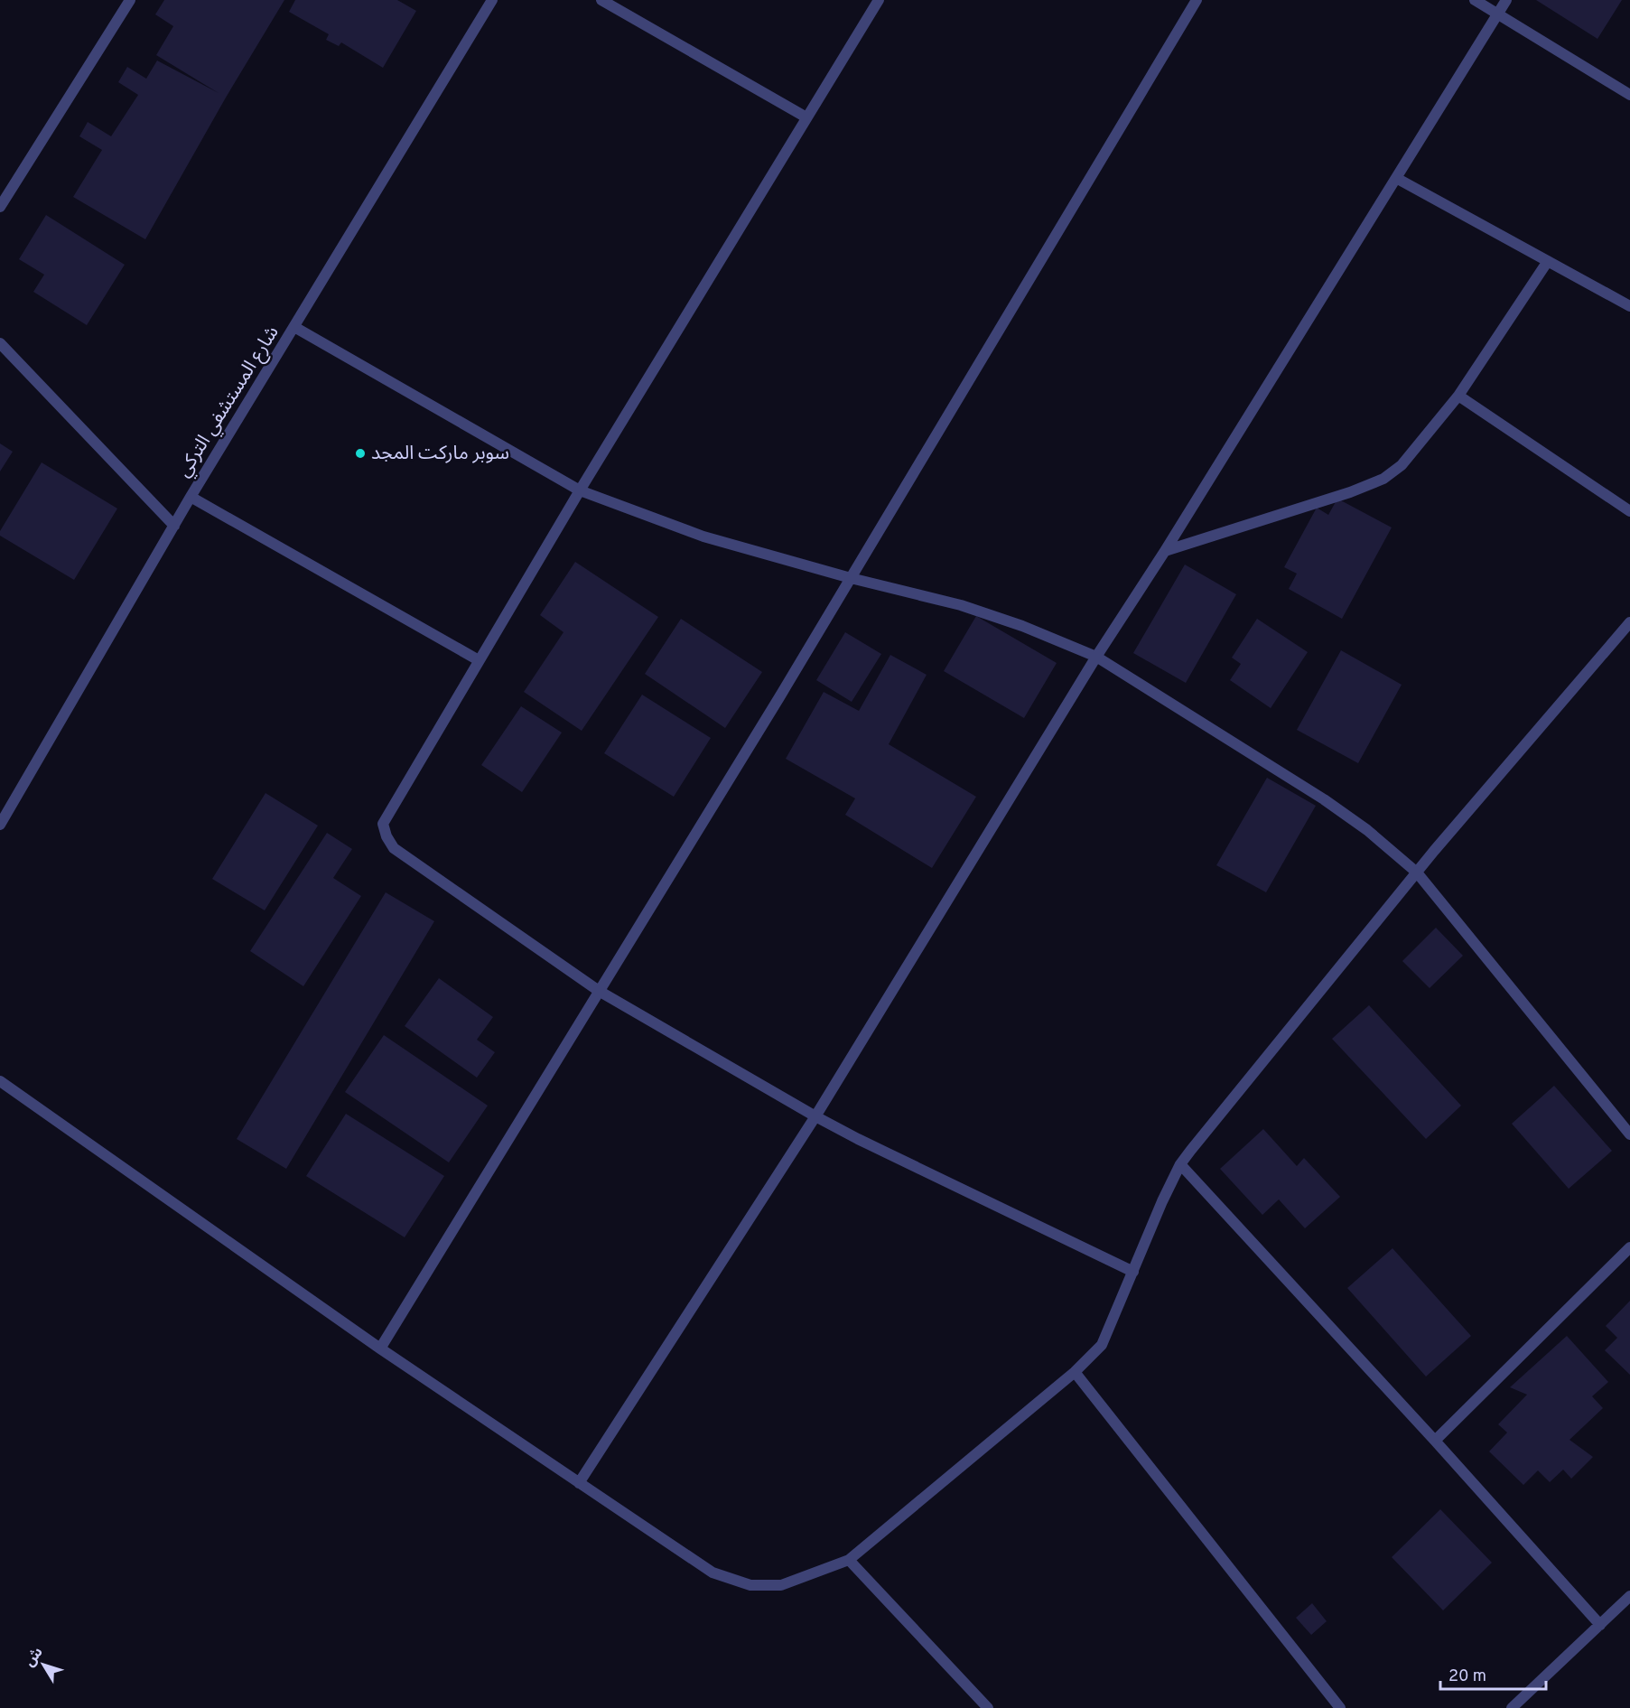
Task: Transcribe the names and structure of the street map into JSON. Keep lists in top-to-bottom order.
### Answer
{
  "streets": {
    "street": ["شارع المستشفي التركي"]
  },
  "places": ["سوبر ماركت المجد"],
  "scale_bar": "20 m",
  "north": "top left"
}
